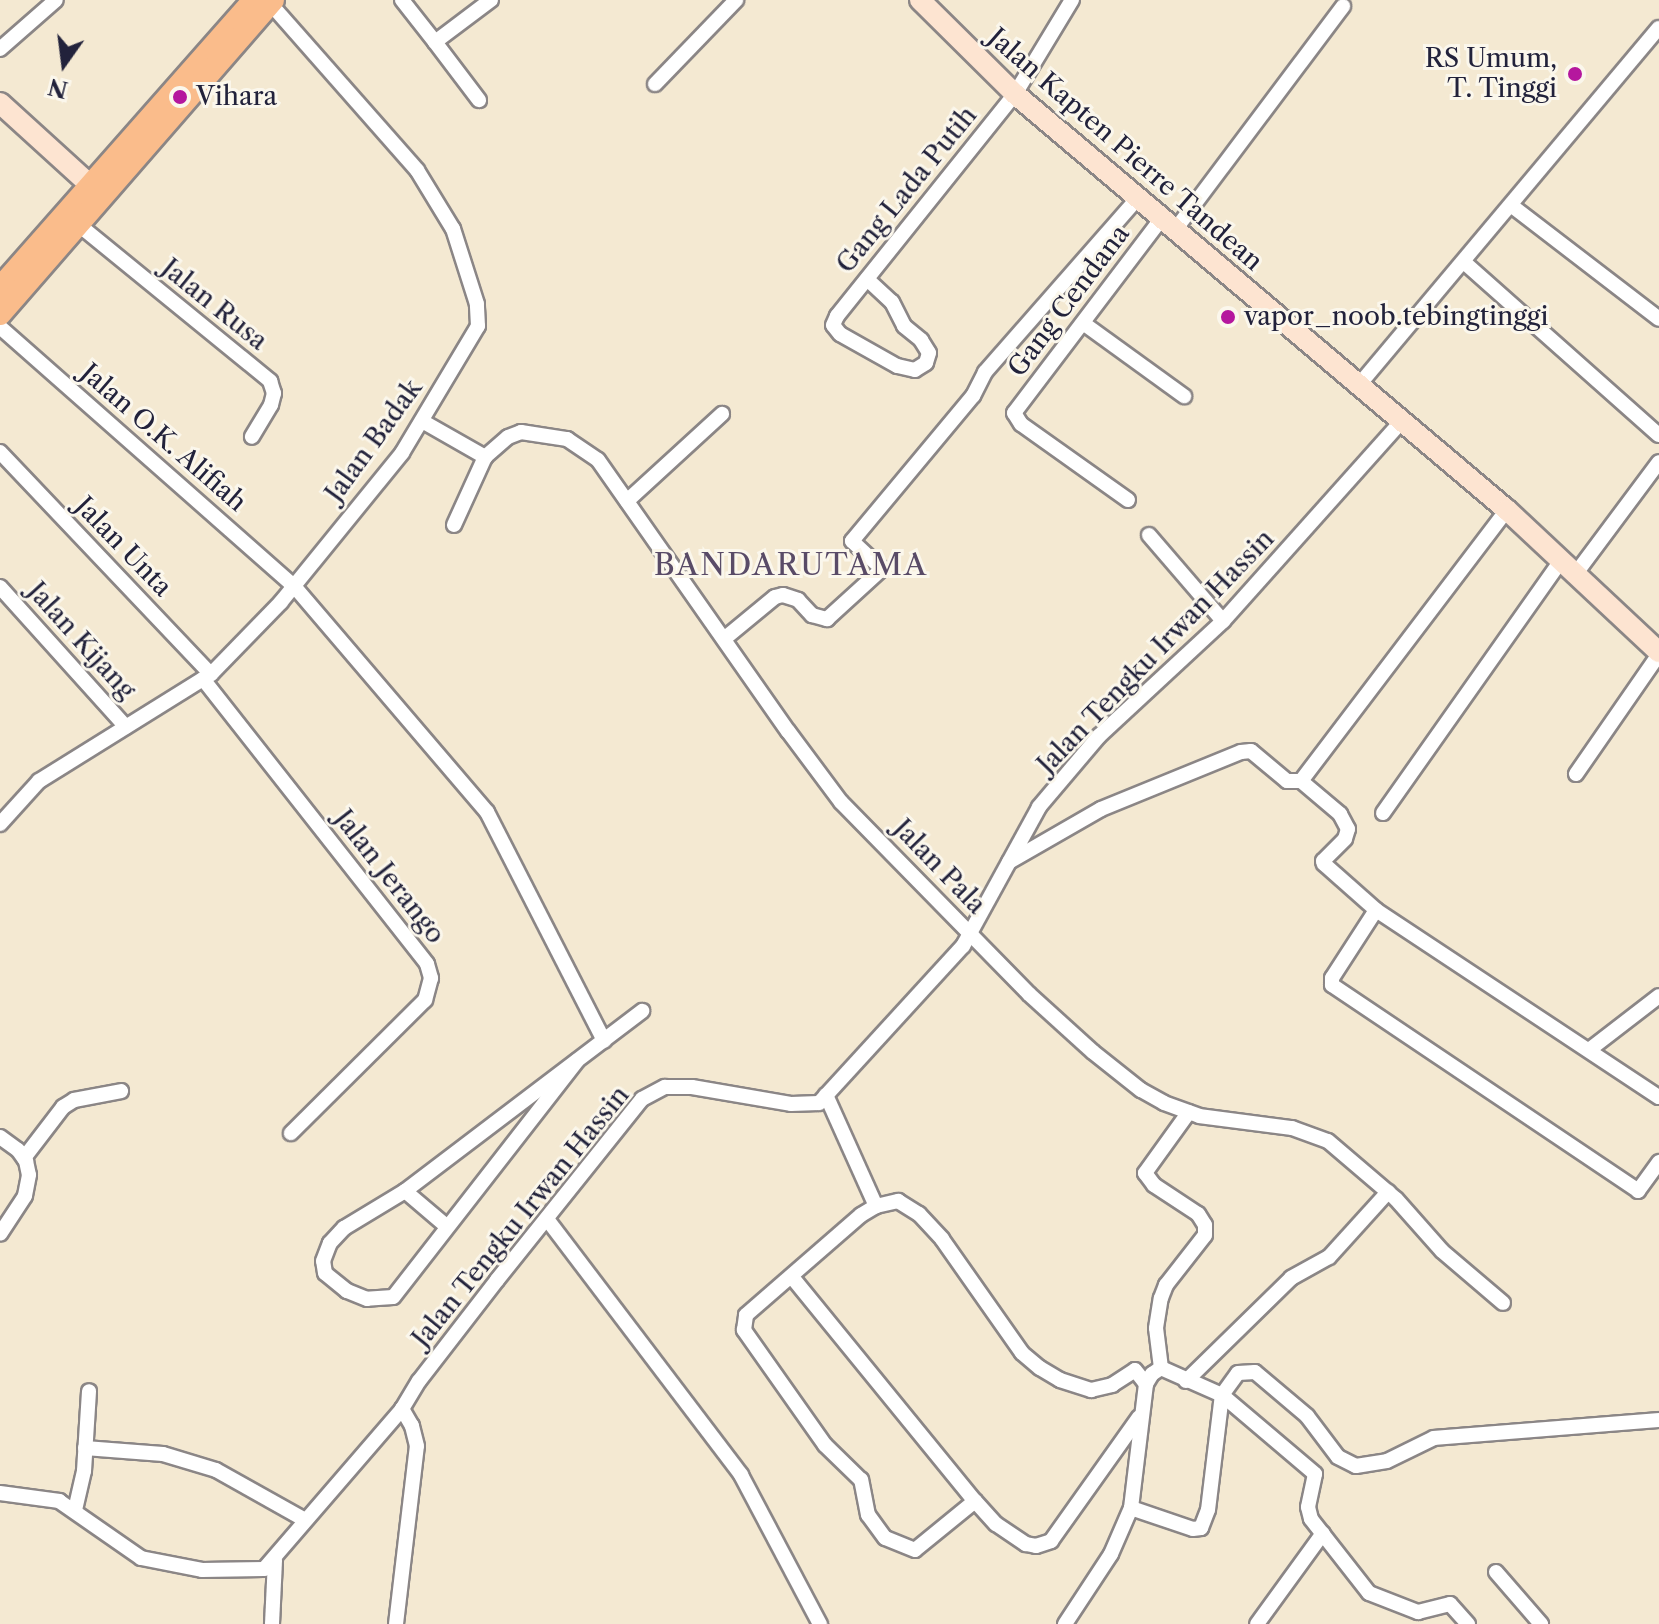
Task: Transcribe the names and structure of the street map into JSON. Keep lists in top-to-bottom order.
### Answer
{
  "streets": {
    "main road": ["Jalan Kapten Pierre Tandean"],
    "street": [
      "Gang Lada Putih",
      "Gang Cendana",
      "Jalan Rusa",
      "Jalan O.K. Alifiah",
      "Jalan Badak",
      "Jalan Unta",
      "Jalan Kijang",
      "Jalan Tengku Irwan Hassin",
      "Jalan Pala",
      "Jalan Jerango"
    ]
  },
  "crossings": [
    ["Jalan Kapten Pierre Tandean", "Gang Lada Putih"],
    ["Jalan Kapten Pierre Tandean", "Gang Cendana"],
    ["Jalan Kapten Pierre Tandean", "Jalan Tengku Irwan Hassin"],
    ["Jalan O.K. Alifiah", "Jalan Badak"],
    ["Jalan Badak", "Jalan Unta"],
    ["Jalan Badak", "Jalan Kijang"],
    ["Jalan Badak", "Jalan Jerango"],
    ["Jalan Unta", "Jalan Jerango"],
    ["Jalan Tengku Irwan Hassin", "Jalan Pala"]
  ],
  "districts": ["BANDARUTAMA"],
  "places": ["RS Umum, T. Tinggi", "Vihara", "vapor_noob.tebingtinggi"],
  "north": "bottom"
}
